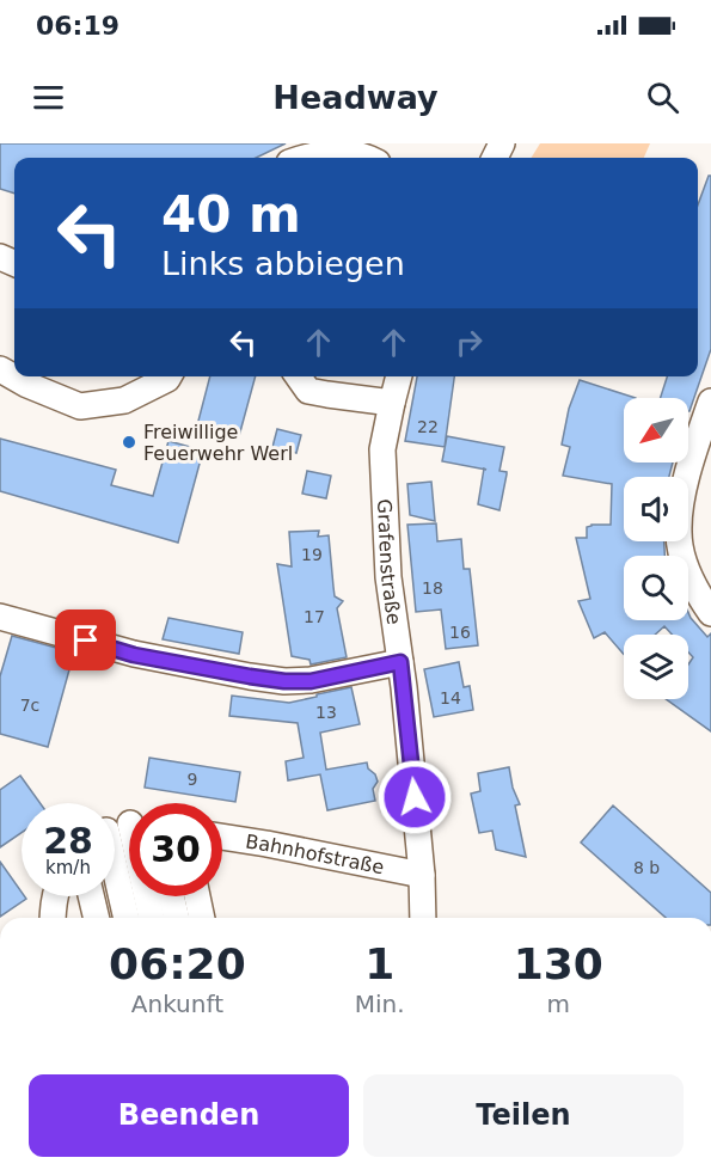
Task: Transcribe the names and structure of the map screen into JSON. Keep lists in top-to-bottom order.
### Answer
{
  "streets": {
    "street": ["Grafenstraße", "Bahnhofstraße"]
  },
  "crossings": [
    ["Grafenstraße", "Bahnhofstraße"]
  ],
  "places": ["Freiwillige Feuerwehr Werl"],
  "house_numbers": [
    "22",
    "19",
    "18",
    "17",
    "16",
    "14",
    "7c",
    "13",
    "9",
    "8 b"
  ],
  "north": "bottom left",
  "page": {
    "status": "06:19",
    "header": "Headway",
    "turn": ["40 m", "Links abbiegen"],
    "speed": "28 km/h",
    "limit": "30",
    "eta": [
      "06:20",
      "Ankunft",
      "1",
      "Min.",
      "130",
      "m"
    ],
    "buttons": ["Beenden", "Teilen"]
  }
}
